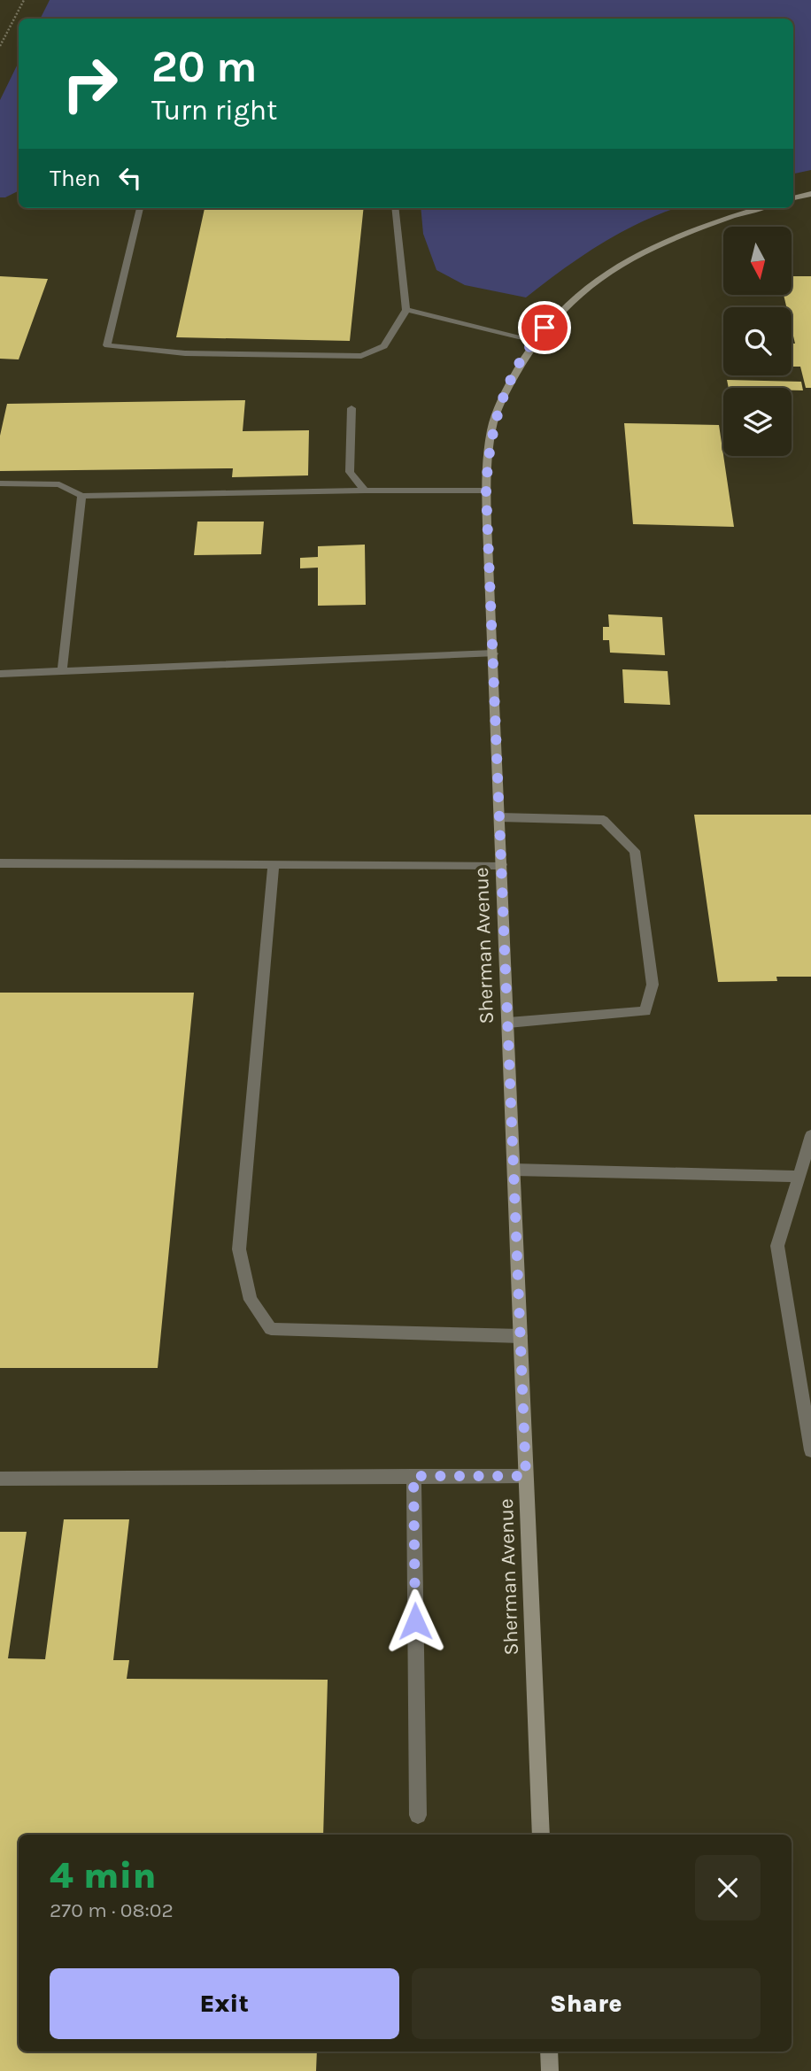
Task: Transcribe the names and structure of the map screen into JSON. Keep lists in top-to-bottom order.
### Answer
{
  "streets": {
    "main road": ["Sherman Avenue"]
  },
  "north": "bottom",
  "page": {
    "turn": ["20 m", "Turn right"],
    "then": "Then",
    "heading": ["4 min", "270 m · 08:02"],
    "buttons": ["Exit", "Share"]
  }
}
